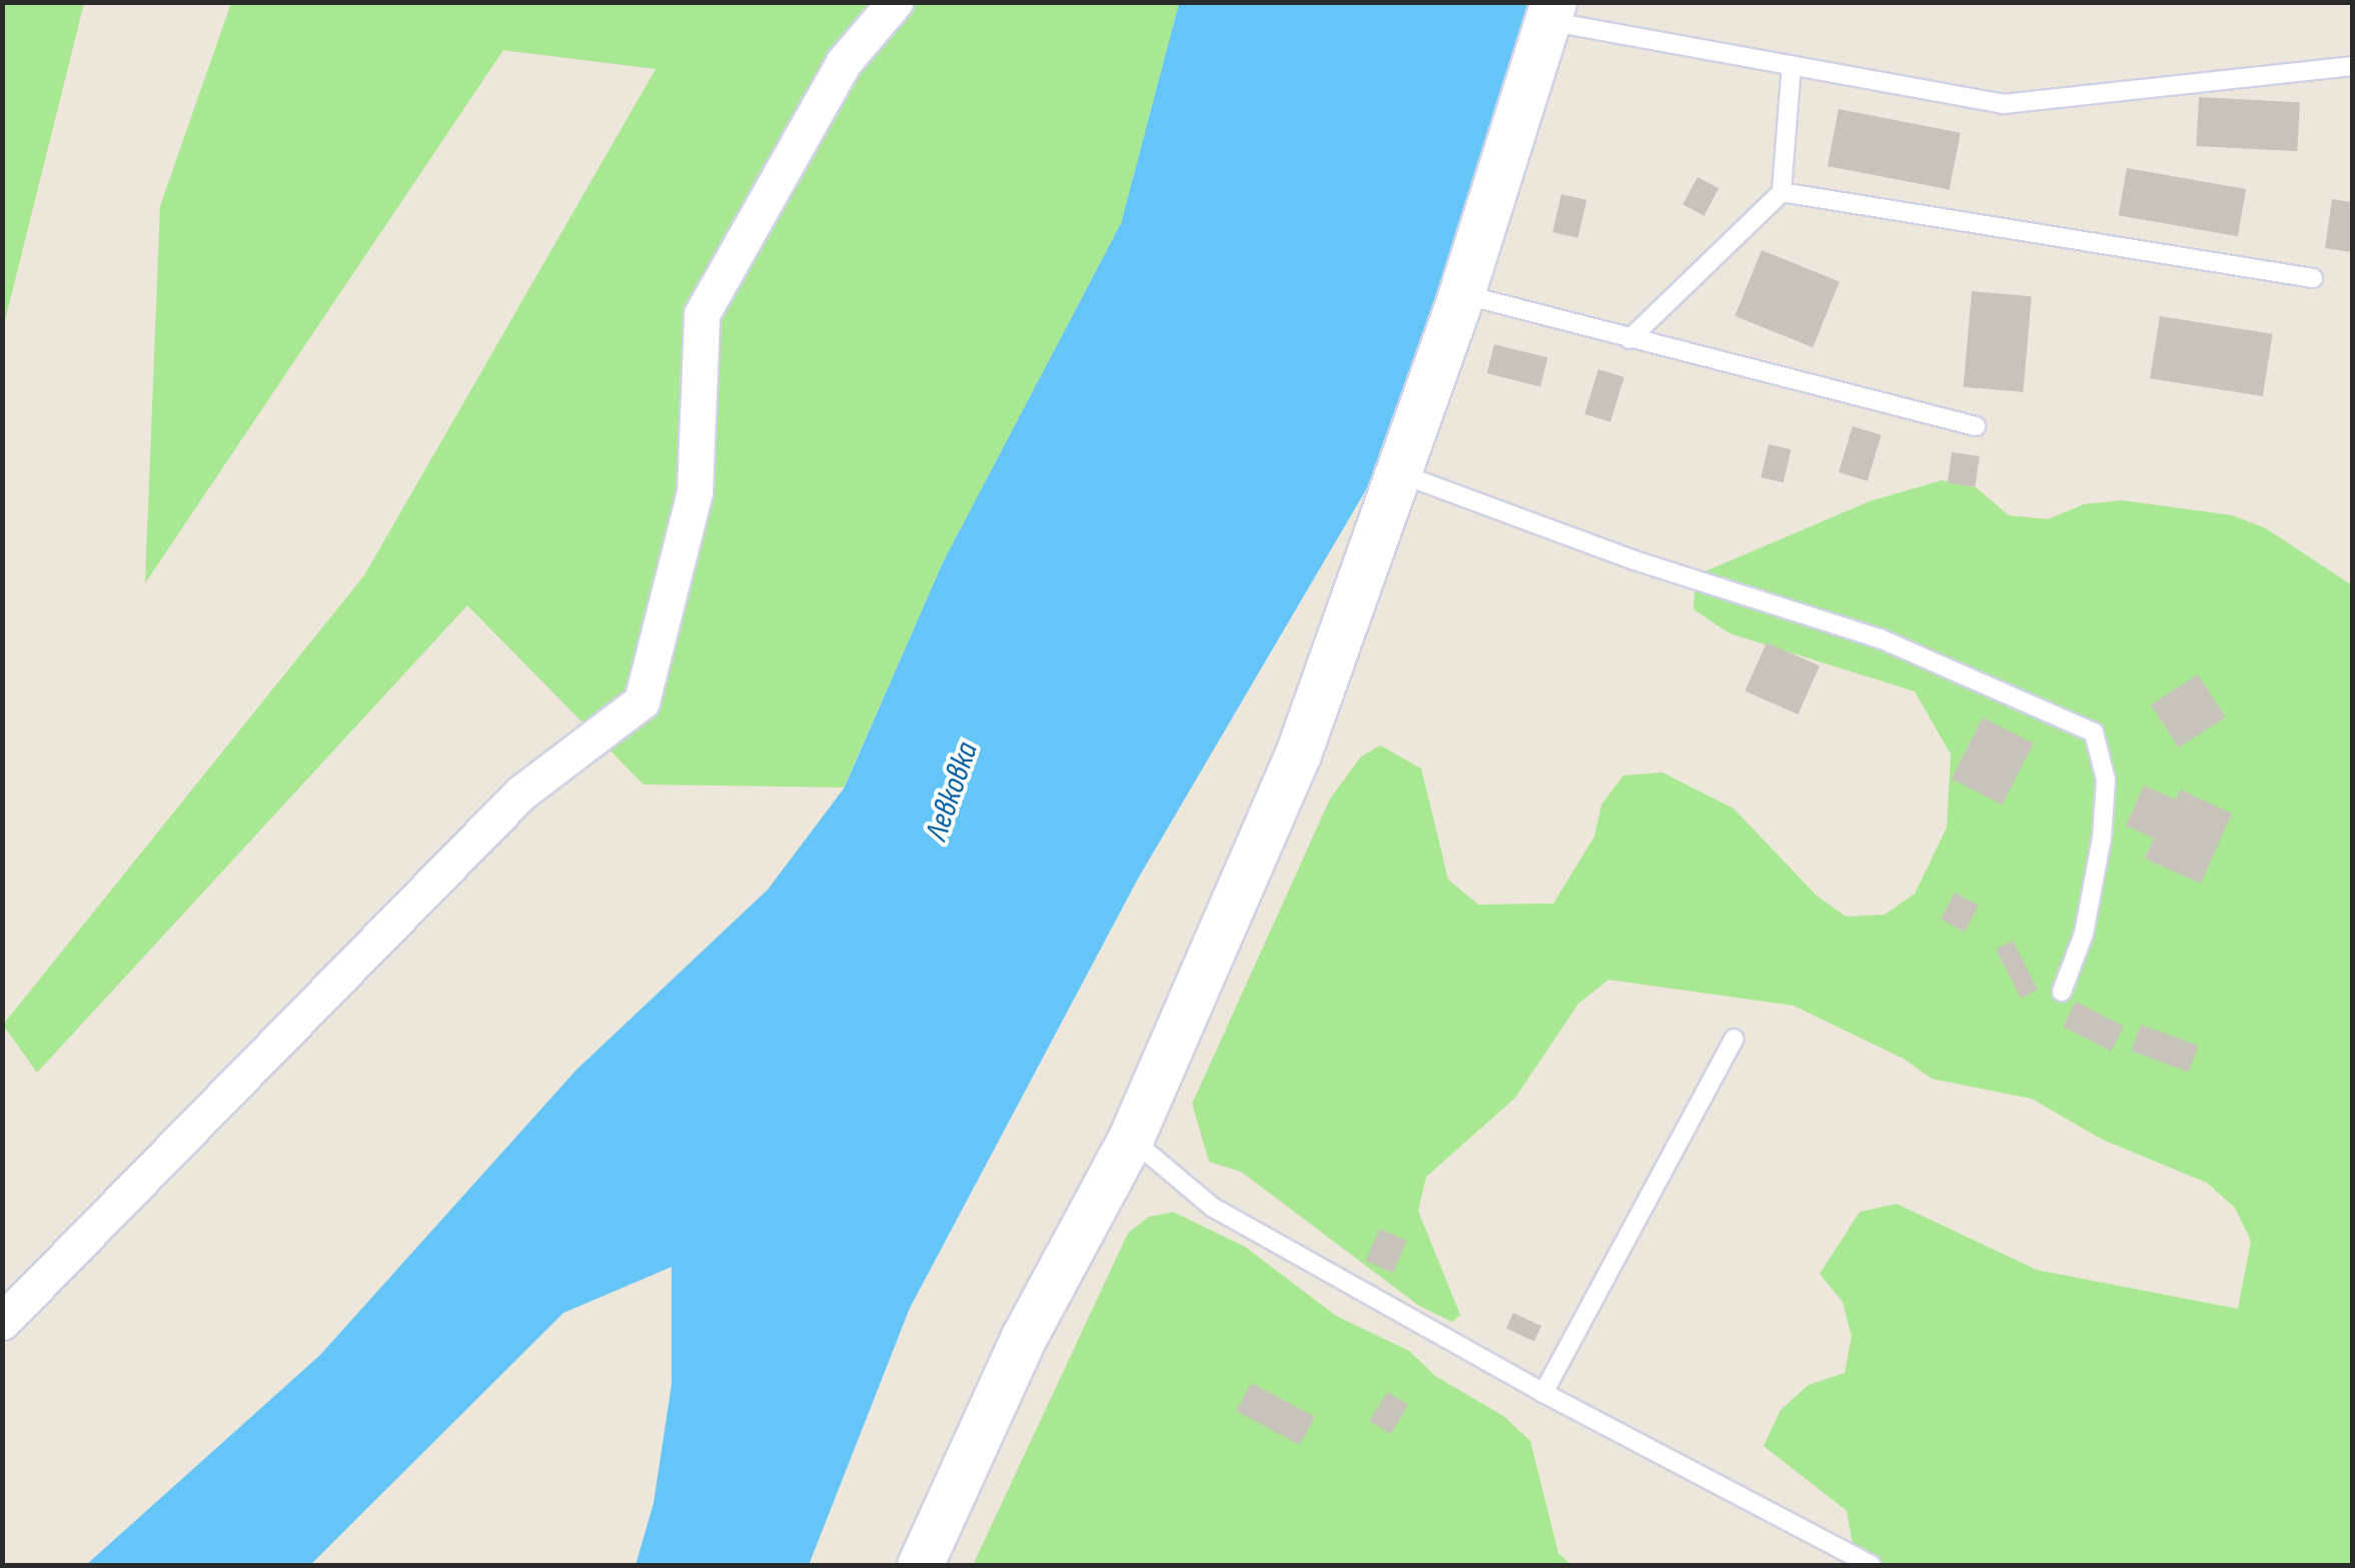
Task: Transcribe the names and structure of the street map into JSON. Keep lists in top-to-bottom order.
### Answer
{
  "water": ["Левковка"]
}
